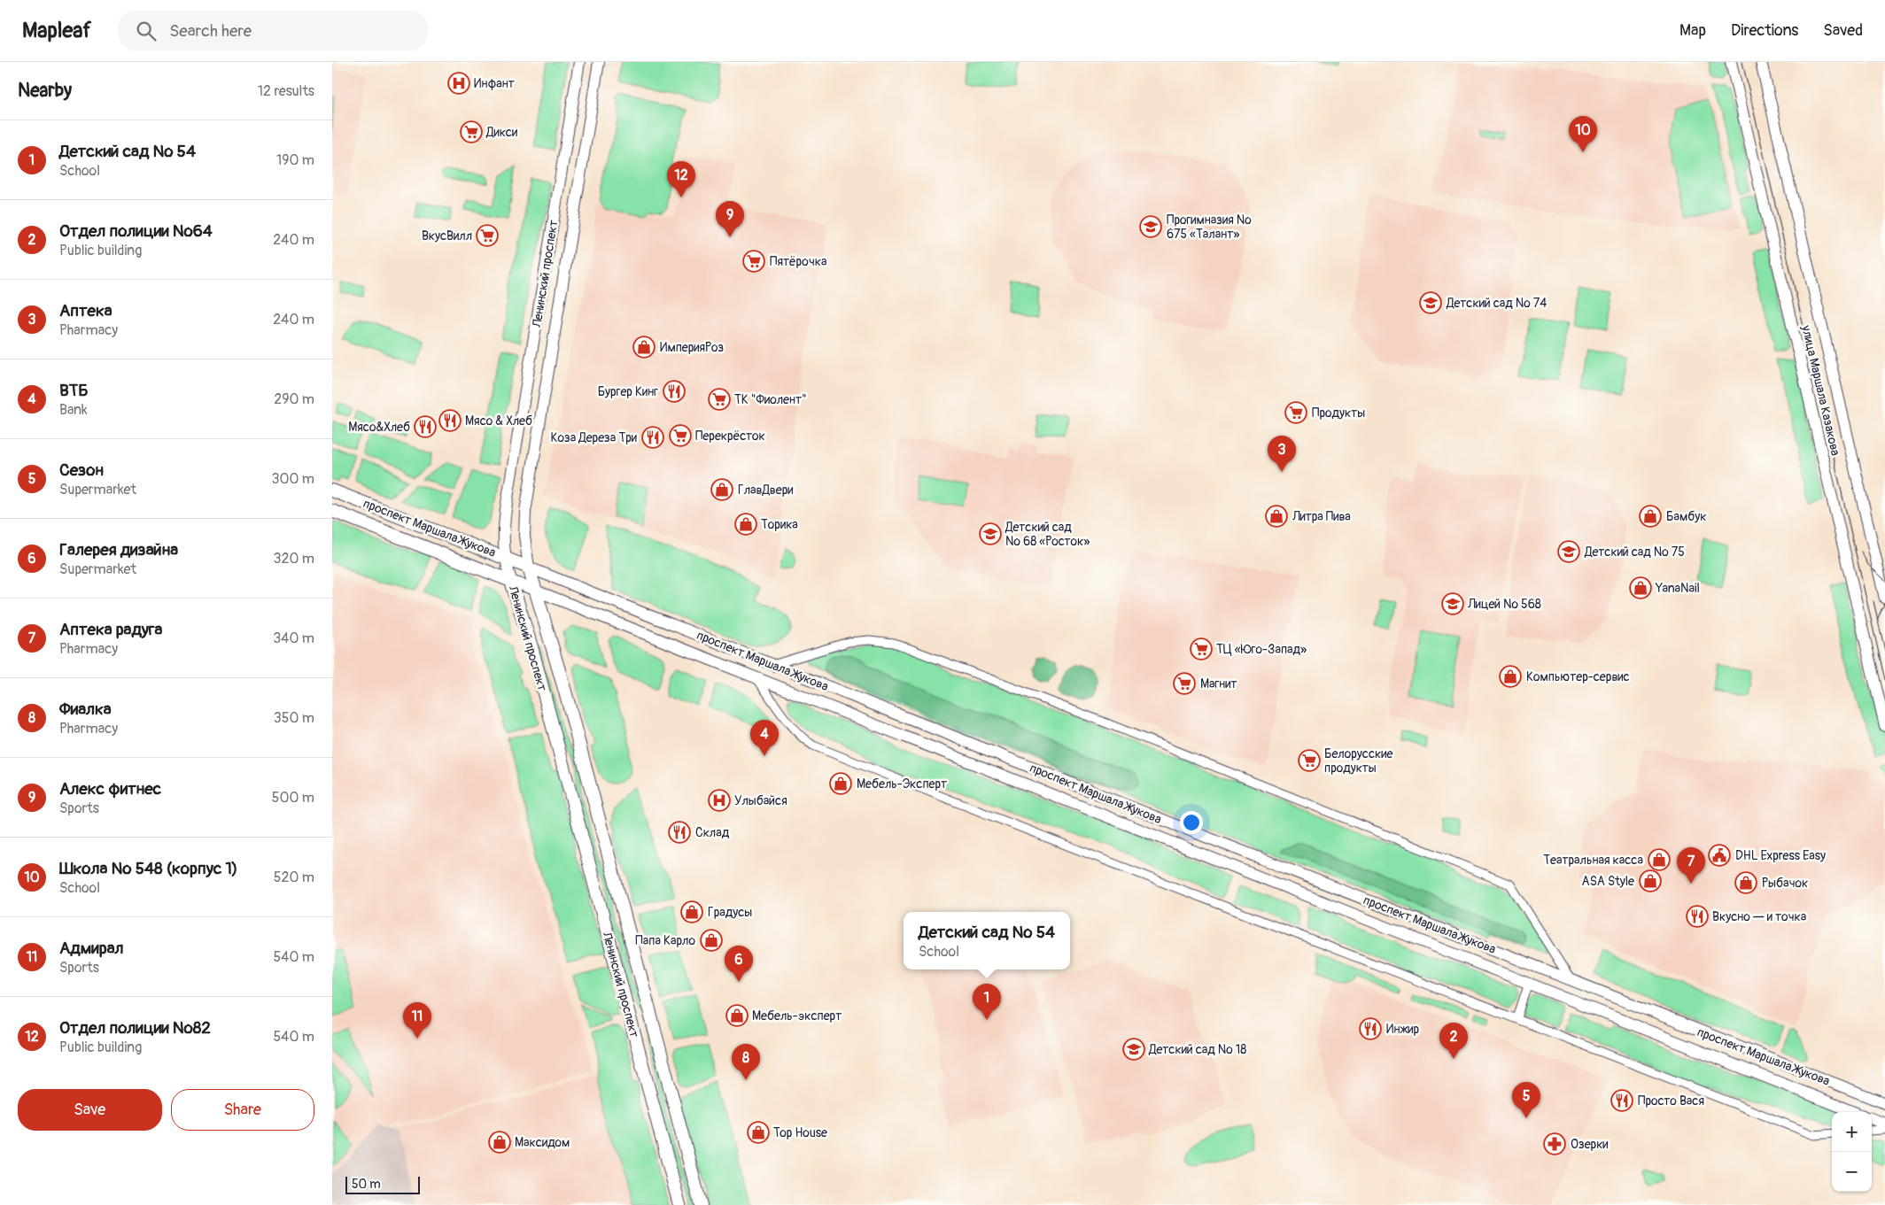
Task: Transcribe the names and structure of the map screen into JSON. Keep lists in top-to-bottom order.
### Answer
{
  "streets": {
    "main road": ["Ленинский проспект", "улица Маршала Казакова", "проспект Маршала Жукова"]
  },
  "crossings": [
    ["Ленинский проспект", "проспект Маршала Жукова"]
  ],
  "places": {
    "hospital": ["Инфант", "Улыбайся"],
    "supermarket": [
      "Дикси",
      "ВкусВилл",
      "Пятёрочка",
      "ТК \"Фиолент\"",
      "Продукты",
      "Перекрёсток",
      "ТЦ «Юго-Запад»",
      "Магнит",
      "Белорусские продукты"
    ],
    "school or university": [
      "Прогимназия № 675 «Талант»",
      "Детский сад № 74",
      "Детский сад № 68 «Росток»",
      "Детский сад № 75",
      "Лицей № 568",
      "Детский сад № 18"
    ],
    "shop": [
      "ИмперияРоз",
      "ГлавДвери",
      "Литра Пива",
      "Бамбук",
      "Торика",
      "YanaNail",
      "Компьютер-сервис",
      "Мебель-Эксперт",
      "Театральная касса",
      "ASA Style",
      "Рыбачок",
      "Градусы",
      "Папа Карло",
      "Мебель-эксперт",
      "Top House",
      "Максидом"
    ],
    "restaurant": [
      "Бургер Кинг",
      "Мясо & Хлеб",
      "Мясо&Хлеб",
      "Коза Дереза Три",
      "Склад",
      "Вкусно — и точка",
      "Инжир",
      "Просто Вася"
    ],
    "public building": ["DHL Express Easy"],
    "pharmacy": ["Озерки"]
  },
  "scale_bar": "50 m",
  "page": {
    "header": "Mapleaf",
    "search": "Search here",
    "nav": ["Map", "Directions", "Saved"],
    "heading": ["Nearby", "12 results"],
    "pins": [
      "10",
      "12",
      "9",
      "3",
      "4",
      "7",
      "6",
      "1",
      "11",
      "2",
      "8",
      "5"
    ],
    "list": [
      {
        "mark": "1",
        "name": "Детский сад № 54",
        "note": "School",
        "value": "190 m"
      },
      {
        "mark": "2",
        "name": "Отдел полиции №64",
        "note": "Public building",
        "value": "240 m"
      },
      {
        "mark": "3",
        "name": "Аптека",
        "note": "Pharmacy",
        "value": "240 m"
      },
      {
        "mark": "4",
        "name": "ВТБ",
        "note": "Bank",
        "value": "290 m"
      },
      {
        "mark": "5",
        "name": "Сезон",
        "note": "Supermarket",
        "value": "300 m"
      },
      {
        "mark": "6",
        "name": "Галерея дизайна",
        "note": "Supermarket",
        "value": "320 m"
      },
      {
        "mark": "7",
        "name": "Аптека радуга",
        "note": "Pharmacy",
        "value": "340 m"
      },
      {
        "mark": "8",
        "name": "Фиалка",
        "note": "Pharmacy",
        "value": "350 m"
      },
      {
        "mark": "9",
        "name": "Алекс фитнес",
        "note": "Sports",
        "value": "500 m"
      },
      {
        "mark": "10",
        "name": "Школа № 548 (корпус 1)",
        "note": "School",
        "value": "520 m"
      },
      {
        "mark": "11",
        "name": "Адмирал",
        "note": "Sports",
        "value": "540 m"
      },
      {
        "mark": "12",
        "name": "Отдел полиции №82",
        "note": "Public building",
        "value": "540 m"
      }
    ],
    "popup": ["Детский сад № 54", "School"],
    "buttons": ["Save", "Share"],
    "map_buttons": ["+", "−"],
    "scale": "50 m"
  }
}
